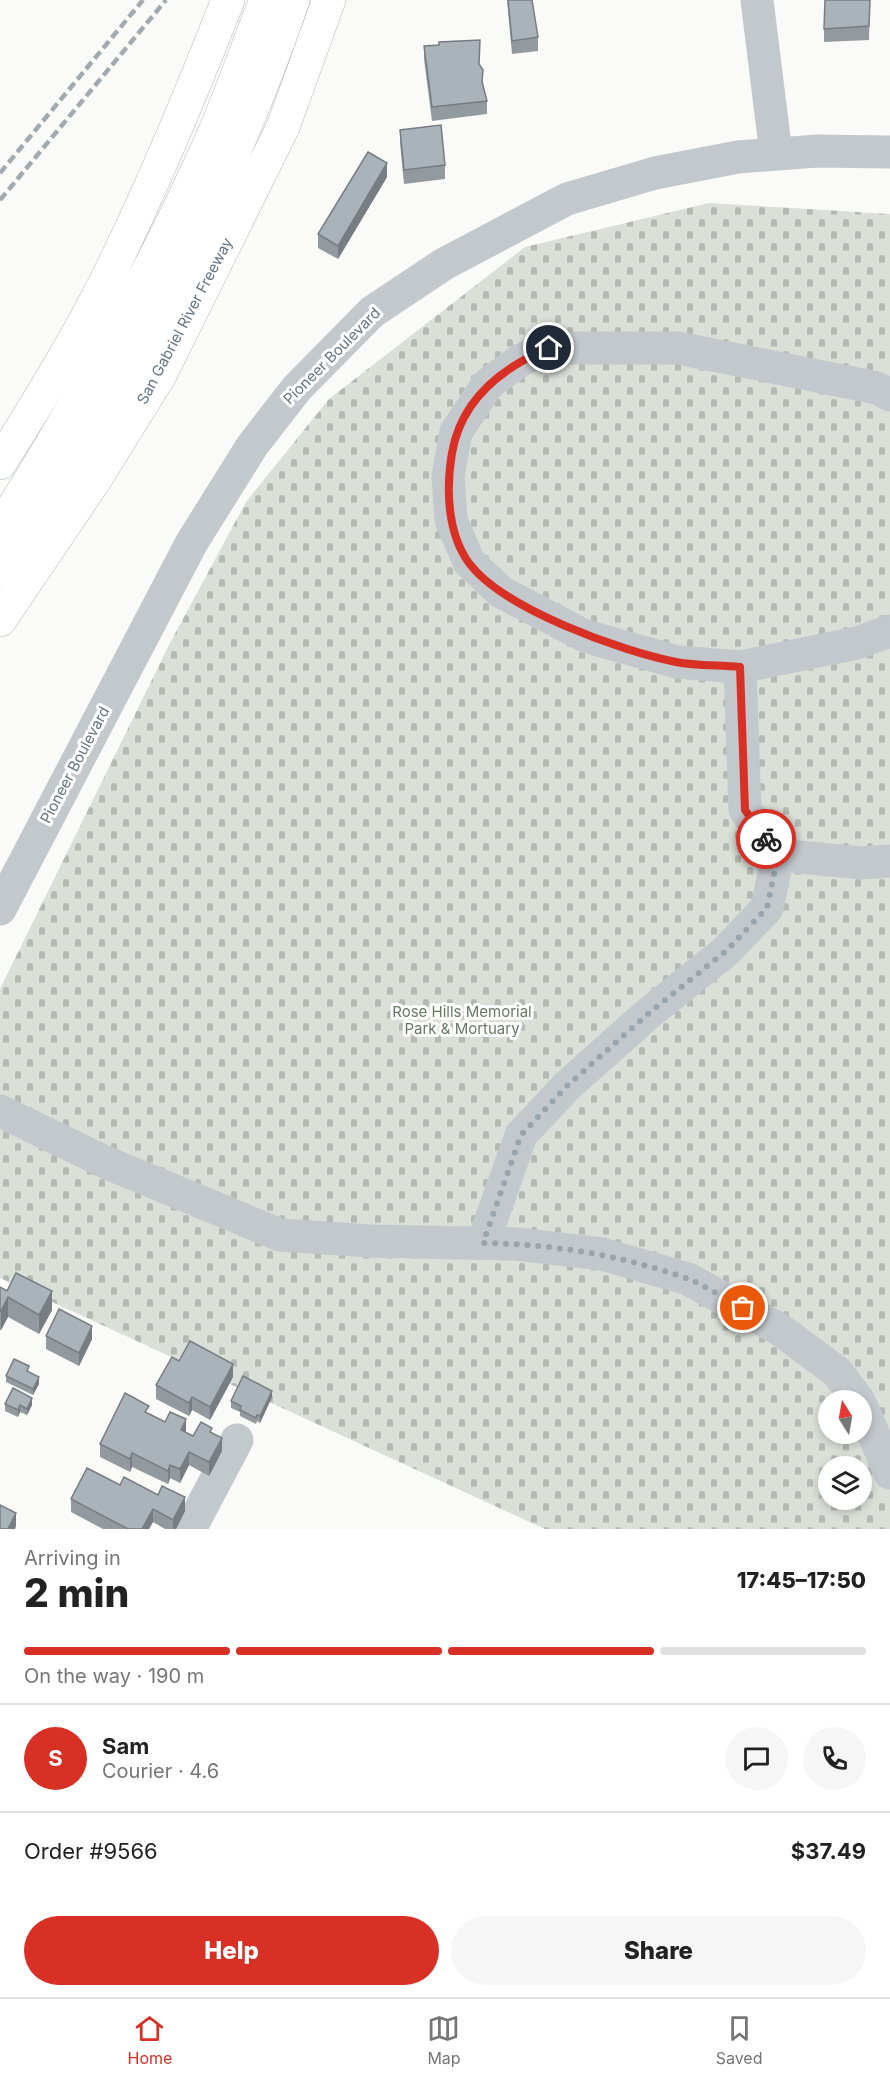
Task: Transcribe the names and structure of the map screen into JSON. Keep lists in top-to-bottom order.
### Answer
{
  "streets": {
    "highway": ["San Gabriel River Freeway"],
    "street": ["Pioneer Boulevard"]
  },
  "parks": ["Rose Hills Memorial Park & Mortuary"],
  "north": "top",
  "page": {
    "heading": ["2 min", "Arriving in", "17:45–17:50"],
    "panel": [
      "Sam",
      "Courier · 4.6",
      "Order #9566",
      "$37.49"
    ],
    "bar": "On the way · 190 m",
    "round": "S",
    "buttons": ["Help", "Share"],
    "tabs": ["Home", "Map", "Saved"]
  }
}
